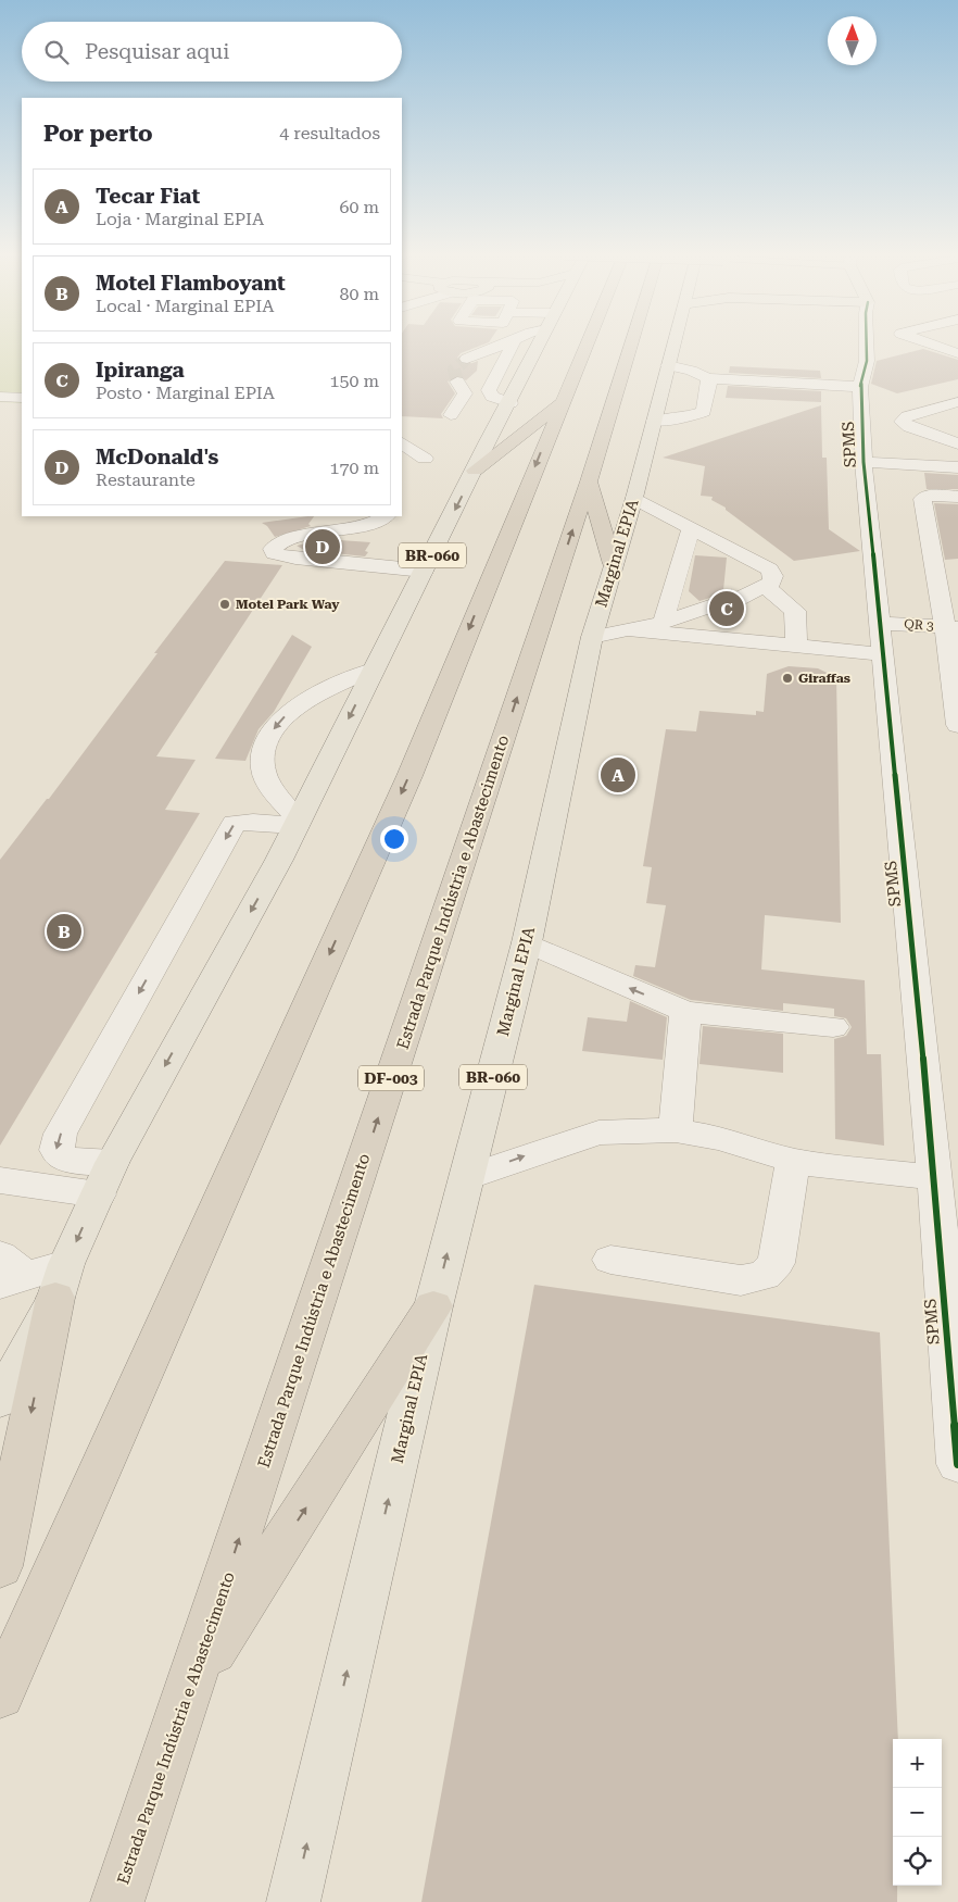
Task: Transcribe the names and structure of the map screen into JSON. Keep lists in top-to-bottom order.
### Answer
{
  "streets": {
    "highway": ["Estrada Parque Indústria e Abastecimento", "DF-003"],
    "main road": ["Marginal EPIA", "BR-060"],
    "street": ["SPMS", "QR 3"]
  },
  "crossings": [
    ["SPMS", "QR 3"]
  ],
  "one_way": ["Marginal EPIA"],
  "places": ["Motel Park Way", "Giraffas"],
  "north": "top",
  "page": {
    "search": "Pesquisar aqui",
    "heading": ["Por perto", "4 resultados"],
    "list": [
      {
        "mark": "A",
        "name": "Tecar Fiat",
        "note": "Loja · Marginal EPIA",
        "value": "60 m"
      },
      {
        "mark": "B",
        "name": "Motel Flamboyant",
        "note": "Local · Marginal EPIA",
        "value": "80 m"
      },
      {
        "mark": "C",
        "name": "Ipiranga",
        "note": "Posto · Marginal EPIA",
        "value": "150 m"
      },
      {
        "mark": "D",
        "name": "McDonald's",
        "note": "Restaurante",
        "value": "170 m"
      }
    ],
    "pins": [
      "D",
      "C",
      "A",
      "B"
    ],
    "map_buttons": ["+", "−"]
  }
}
